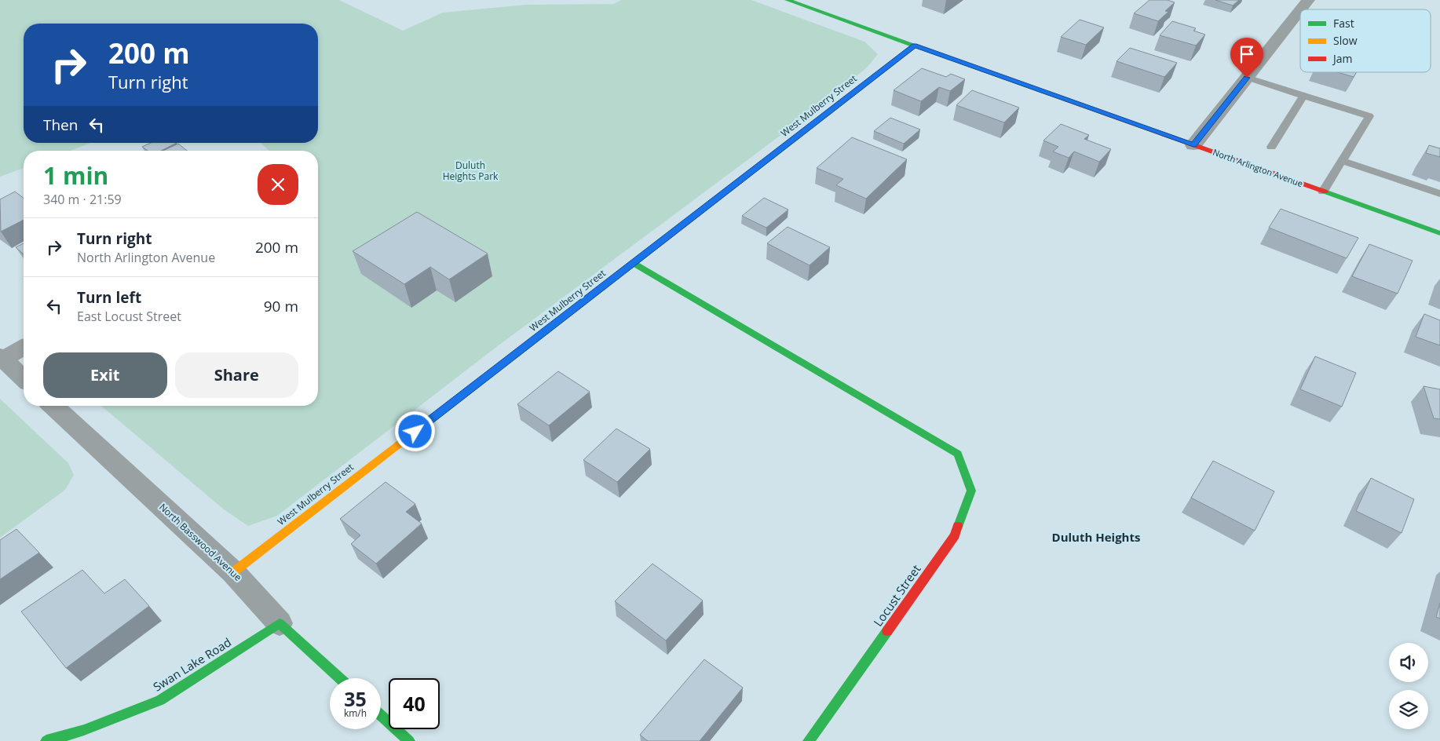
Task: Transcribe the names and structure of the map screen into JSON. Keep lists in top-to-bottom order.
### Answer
{
  "streets": {
    "street": [
      "West Mulberry Street",
      "North Arlington Avenue",
      "North Basswood Avenue",
      "Locust Street",
      "Swan Lake Road"
    ]
  },
  "crossings": [
    ["West Mulberry Street", "North Arlington Avenue"],
    ["West Mulberry Street", "North Basswood Avenue"],
    ["West Mulberry Street", "Locust Street"],
    ["North Basswood Avenue", "Swan Lake Road"]
  ],
  "districts": ["Duluth Heights"],
  "parks": ["Duluth Heights Park"],
  "legend": ["Fast", "Slow", "Jam"],
  "page": {
    "turn": ["200 m", "Turn right"],
    "then": "Then",
    "heading": ["1 min", "340 m · 21:59"],
    "list": [
      {
        "name": "Turn right",
        "note": "North Arlington Avenue",
        "value": "200 m"
      },
      {
        "name": "Turn left",
        "note": "East Locust Street",
        "value": "90 m"
      }
    ],
    "buttons": ["Exit", "Share"],
    "speed": "35 km/h",
    "limit": "40"
  }
}
